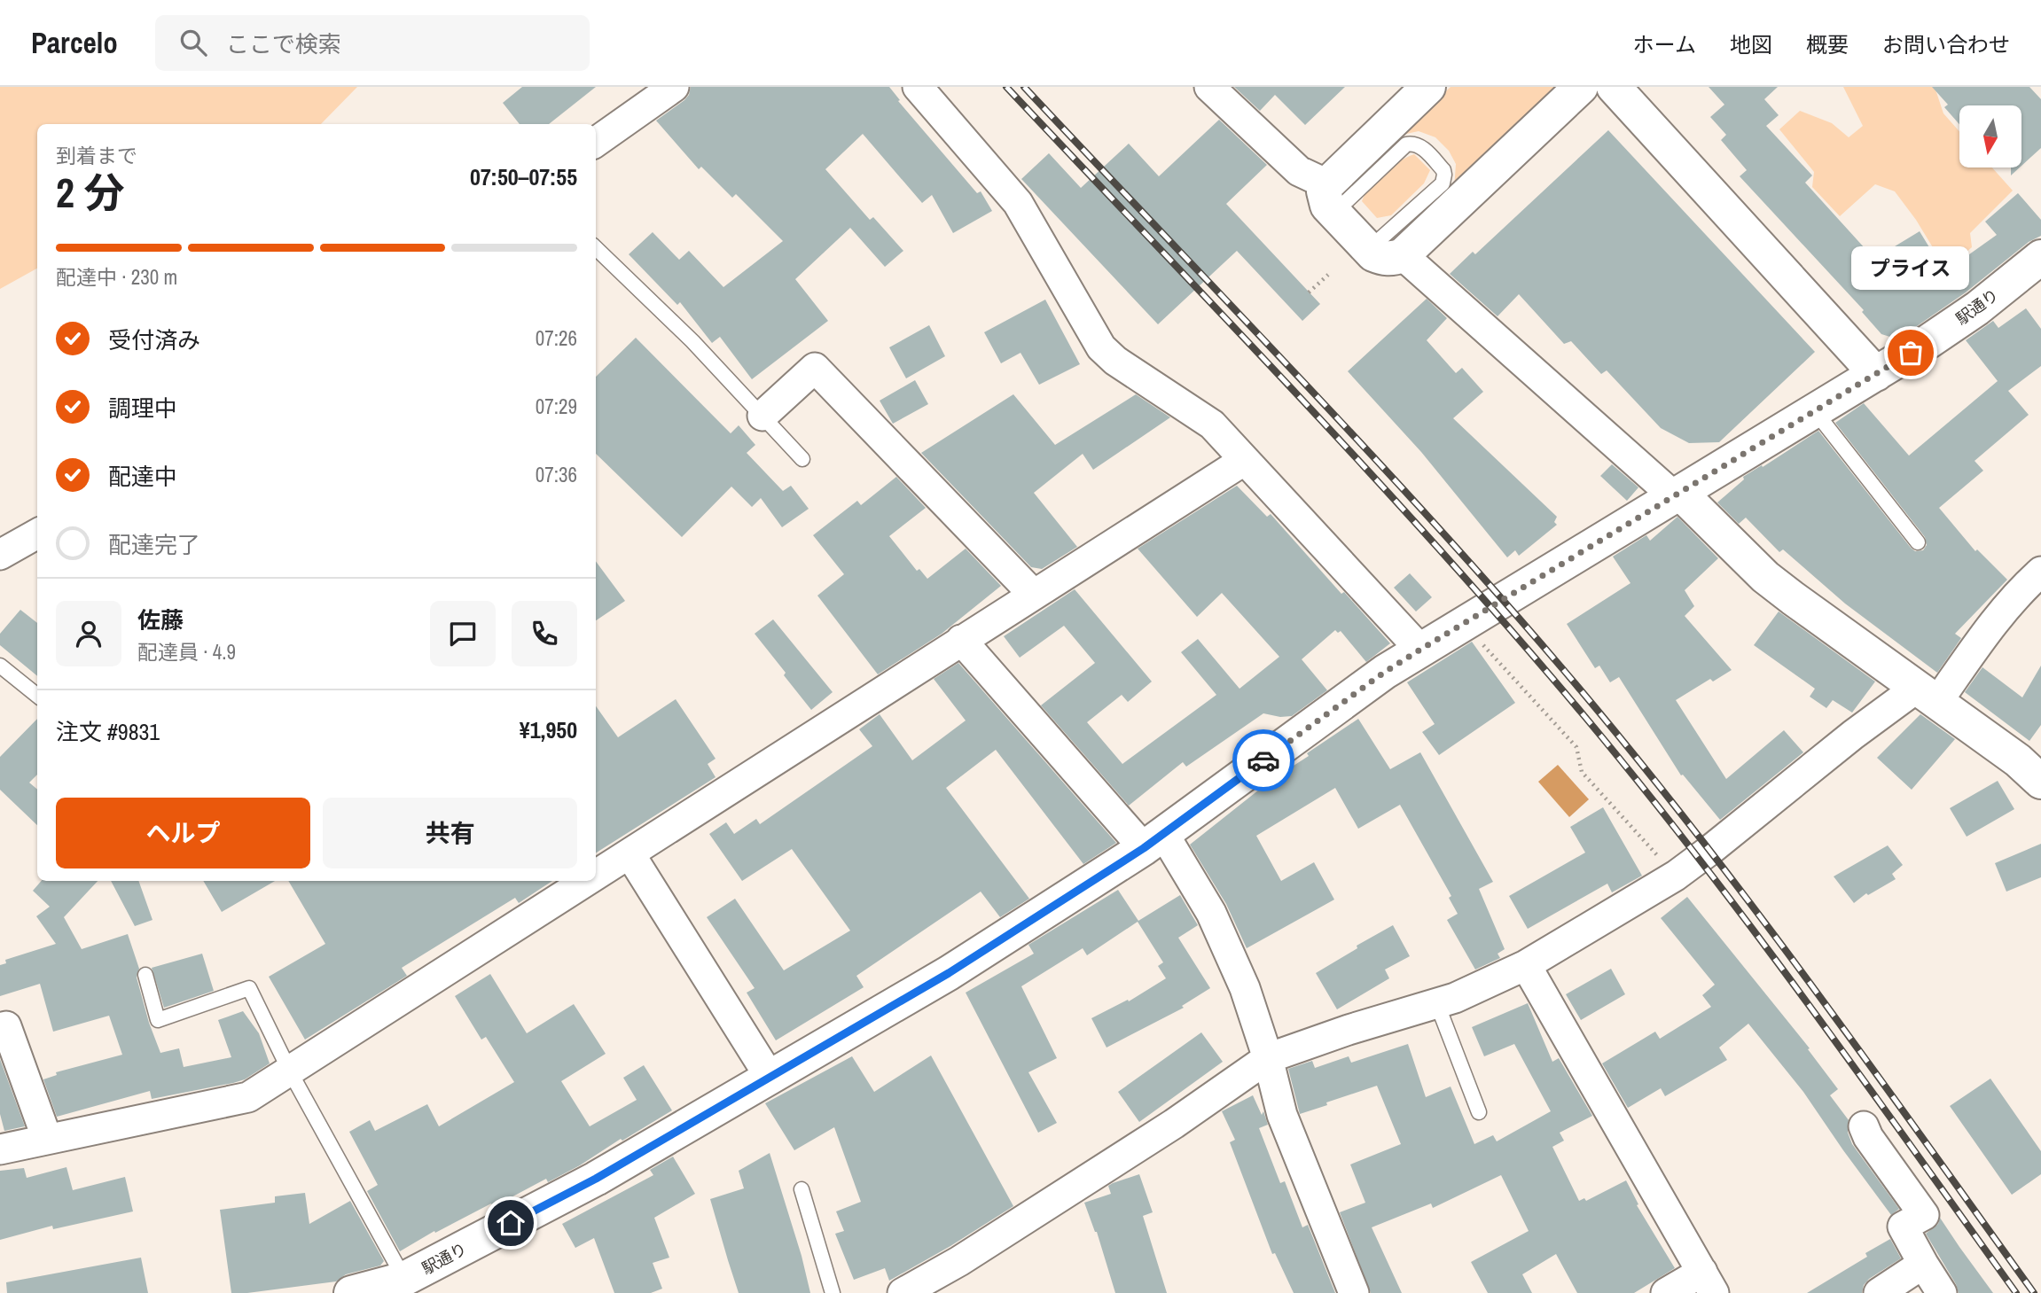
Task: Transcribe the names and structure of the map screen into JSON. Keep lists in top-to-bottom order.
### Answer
{
  "streets": {
    "street": ["駅通り"]
  },
  "places": ["プライス"],
  "north": "bottom",
  "page": {
    "header": "Parcelo",
    "search": "ここで検索",
    "nav": [
      "ホーム",
      "地図",
      "概要",
      "お問い合わせ"
    ],
    "heading": ["2 分", "到着まで", "07:50–07:55"],
    "panel": [
      "佐藤",
      "配達員 · 4.9",
      "注文 #9831",
      "¥1,950"
    ],
    "bar": "配達中 · 230 m",
    "bubble": "プライス",
    "list": [
      ["受付済み", "07:26"],
      ["調理中", "07:29"],
      ["配達中", "07:36"],
      "配達完了"
    ],
    "buttons": ["ヘルプ", "共有"]
  }
}
